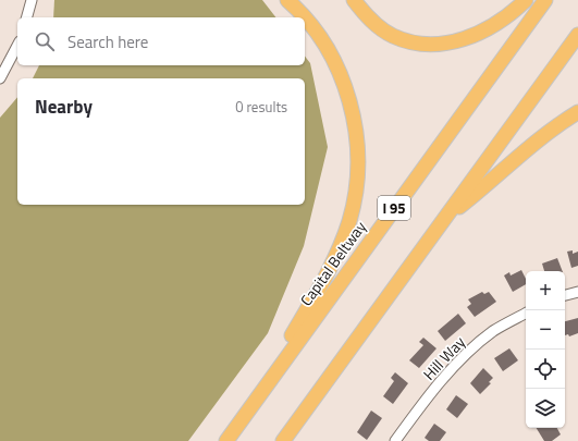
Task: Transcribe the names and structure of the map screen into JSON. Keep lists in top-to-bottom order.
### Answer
{
  "streets": {
    "highway": ["I 95", "Capital Beltway"],
    "street": ["Hill Way"]
  },
  "page": {
    "search": "Search here",
    "heading": ["Nearby", "0 results"],
    "map_buttons": ["+", "−"]
  }
}
